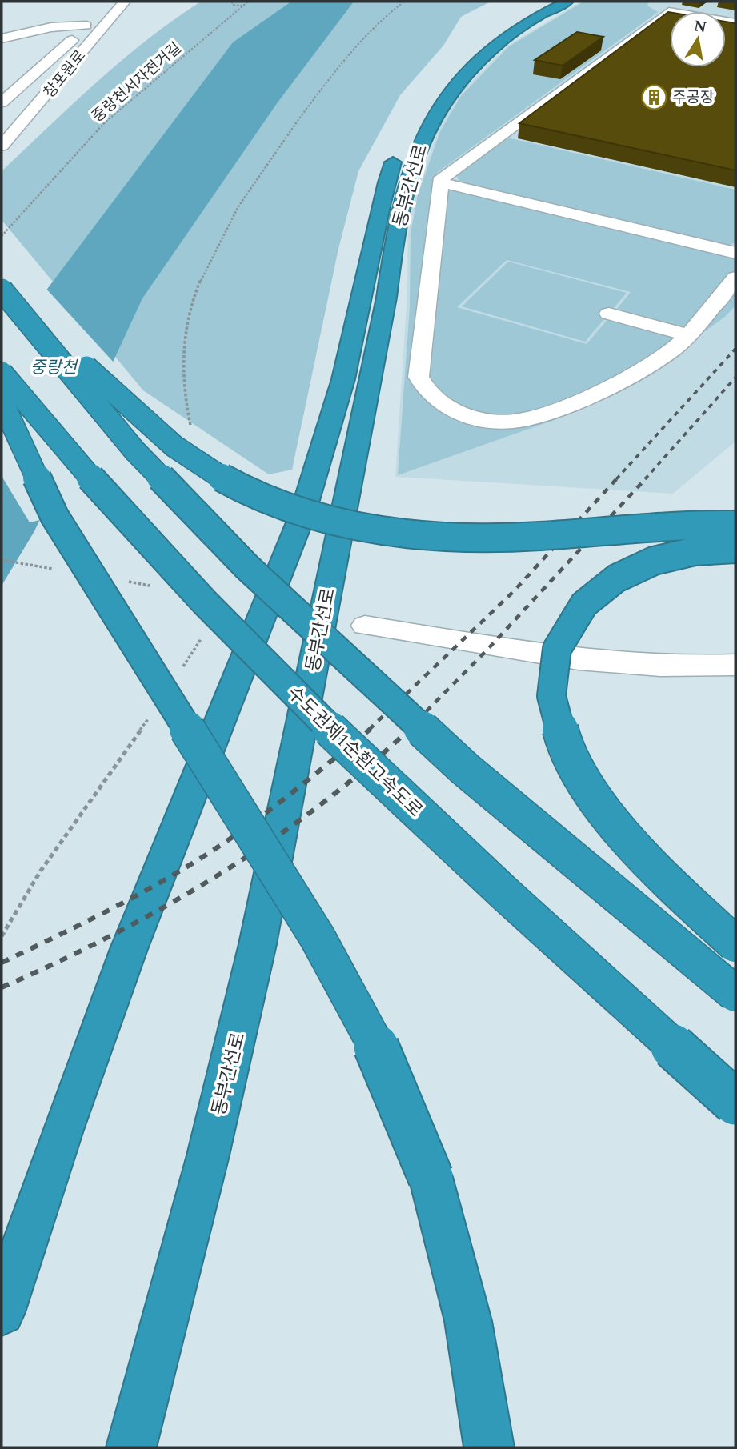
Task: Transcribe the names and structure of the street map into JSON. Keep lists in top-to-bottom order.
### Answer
{
  "streets": {
    "highway": ["동부간선로", "수도권제1순환고속도로"],
    "street": ["창포원로"],
    "path": ["중랑천서자전거길"]
  },
  "water": ["중랑천"],
  "places": {
    "building": ["주공장"]
  },
  "north": "top"
}
